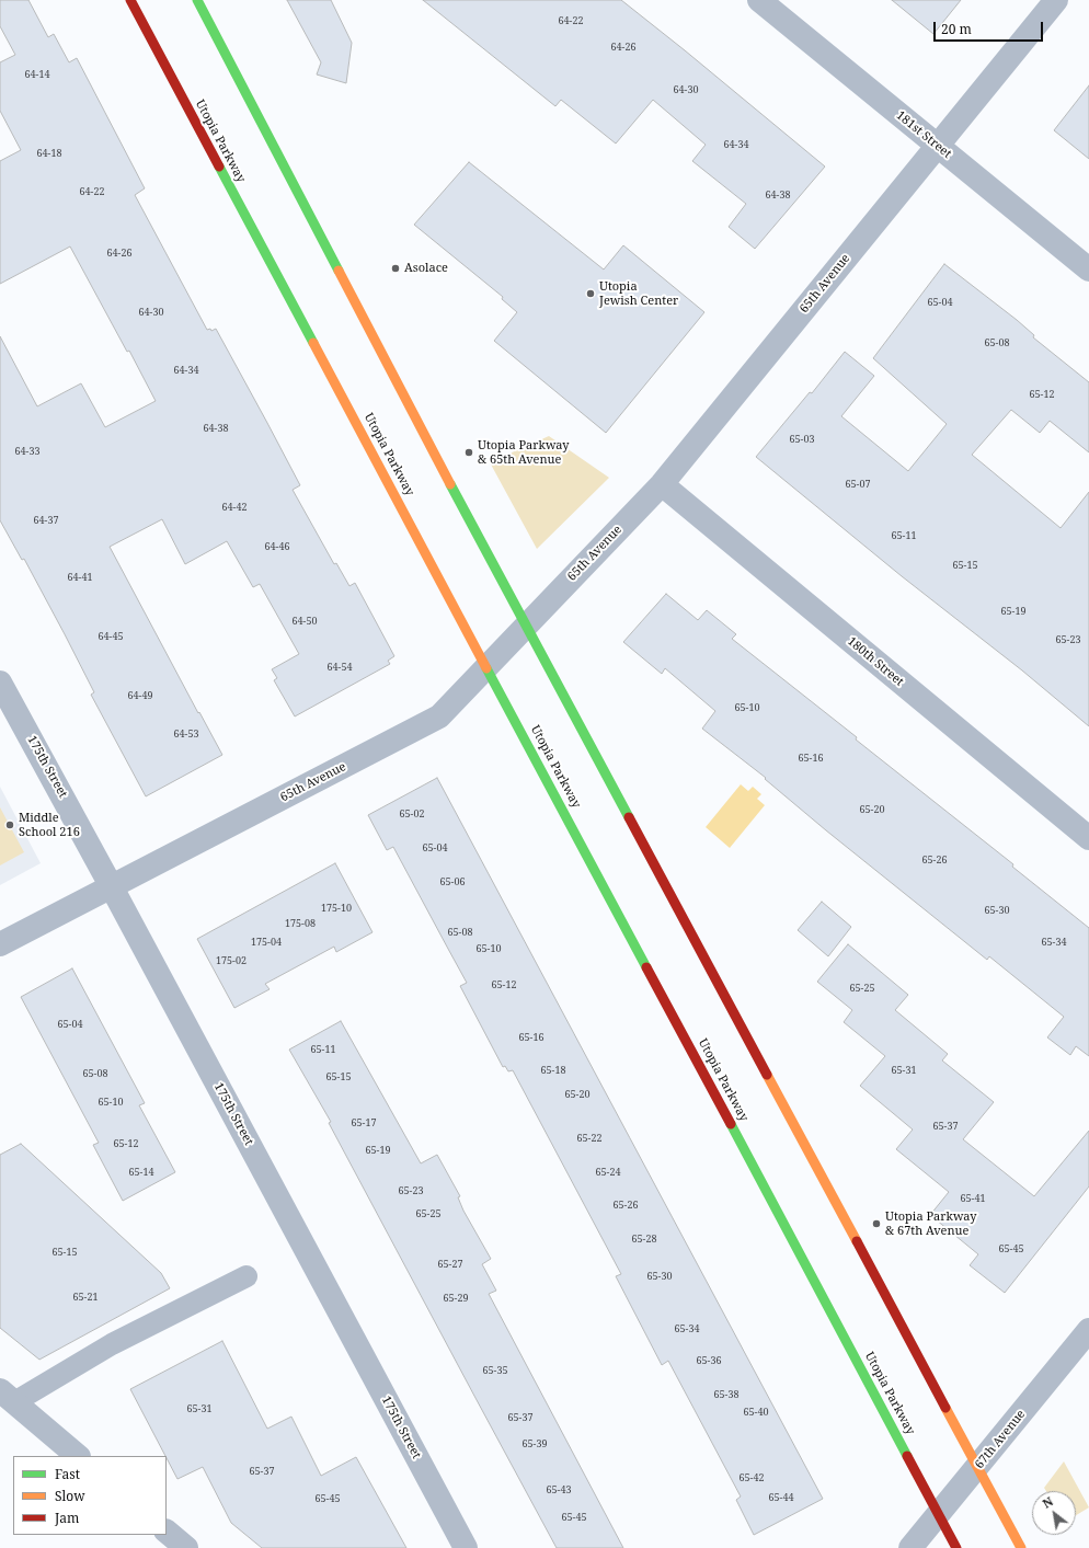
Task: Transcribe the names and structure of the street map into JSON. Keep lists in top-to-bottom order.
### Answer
{
  "streets": {
    "main road": ["Utopia Parkway"],
    "street": [
      "181st Street",
      "65th Avenue",
      "180th Street",
      "175th Street",
      "67th Avenue"
    ]
  },
  "crossings": [
    ["181st Street", "65th Avenue"],
    ["Utopia Parkway", "65th Avenue"],
    ["Utopia Parkway", "67th Avenue"],
    ["65th Avenue", "180th Street"],
    ["65th Avenue", "175th Street"]
  ],
  "places": [
    "Asolace",
    "Utopia Jewish Center",
    "Utopia Parkway & 65th Avenue",
    "Middle School 216",
    "Utopia Parkway & 67th Avenue"
  ],
  "house_numbers": [
    "64-22",
    "64-26",
    "64-14",
    "64-30",
    "64-34",
    "64-18",
    "64-22",
    "64-38",
    "64-26",
    "65-04",
    "64-30",
    "65-08",
    "64-34",
    "65-12",
    "64-38",
    "65-03",
    "64-33",
    "65-07",
    "64-42",
    "64-37",
    "65-11",
    "64-46",
    "65-15",
    "64-41",
    "65-19",
    "64-50",
    "64-45",
    "65-23",
    "64-54",
    "64-49",
    "65-10",
    "64-53",
    "65-16",
    "65-20",
    "65-02",
    "65-04",
    "65-26",
    "65-06",
    "175-10",
    "65-30",
    "175-08",
    "65-08",
    "175-04",
    "65-34",
    "65-10",
    "175-02",
    "65-12",
    "65-25",
    "65-04",
    "65-16",
    "65-11",
    "65-18",
    "65-31",
    "65-08",
    "65-15",
    "65-20",
    "65-10",
    "65-17",
    "65-37",
    "65-22",
    "65-12",
    "65-19",
    "65-14",
    "65-24",
    "65-23",
    "65-41",
    "65-26",
    "65-25",
    "65-28",
    "65-45",
    "65-15",
    "65-27",
    "65-30",
    "65-21",
    "65-29",
    "65-34",
    "65-36",
    "65-35",
    "65-38",
    "65-31",
    "65-40",
    "65-37",
    "65-39",
    "65-37",
    "65-42",
    "65-43",
    "65-44",
    "65-45",
    "65-45"
  ],
  "legend": ["Fast", "Slow", "Jam"],
  "scale_bar": "20 m",
  "north": "top left"
}
